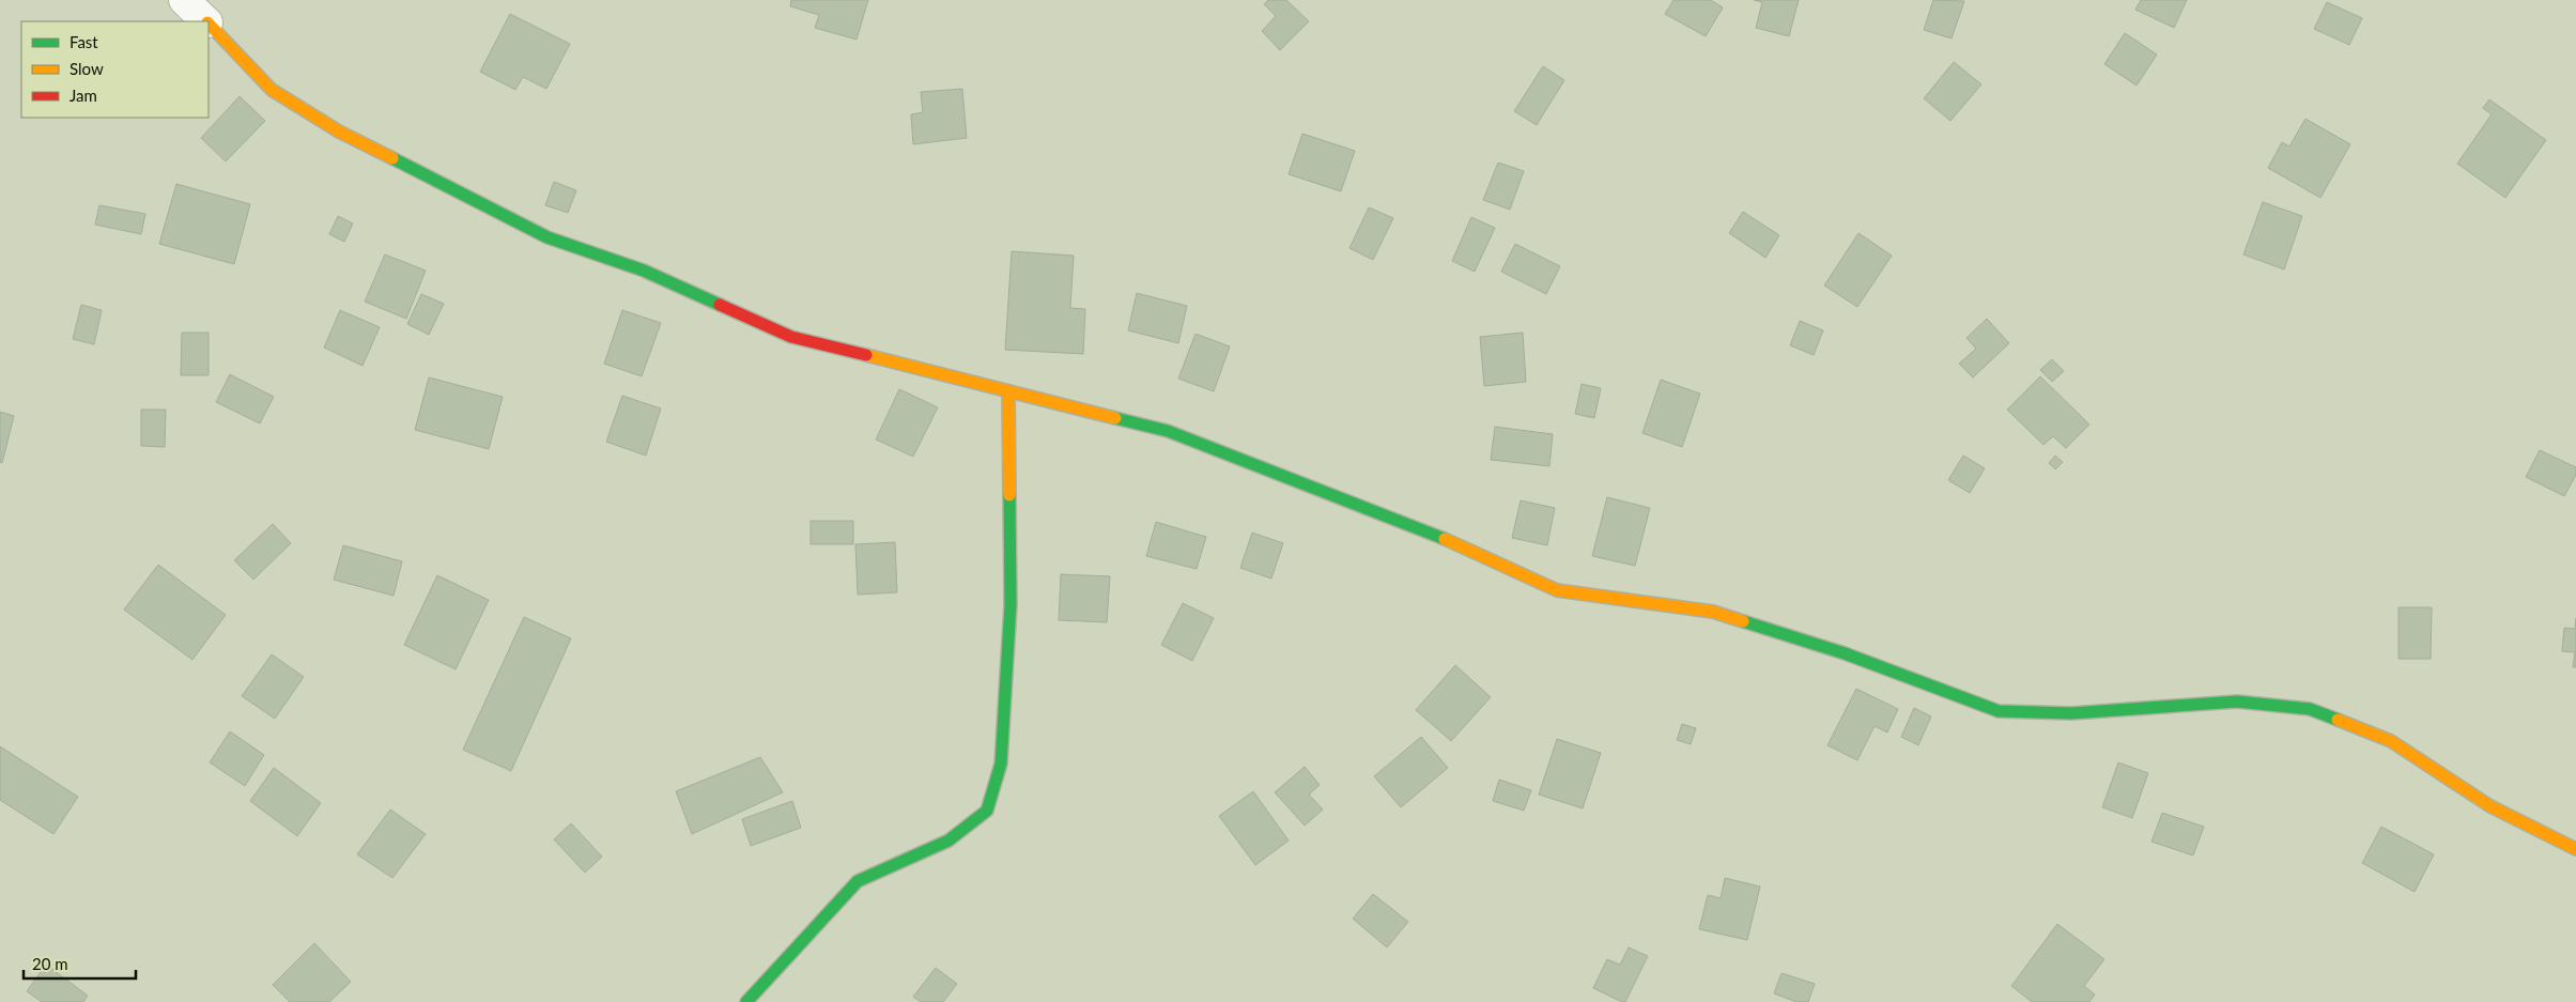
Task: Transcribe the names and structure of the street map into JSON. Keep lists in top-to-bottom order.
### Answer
{
  "legend": ["Fast", "Slow", "Jam"],
  "scale_bar": "20 m"
}
